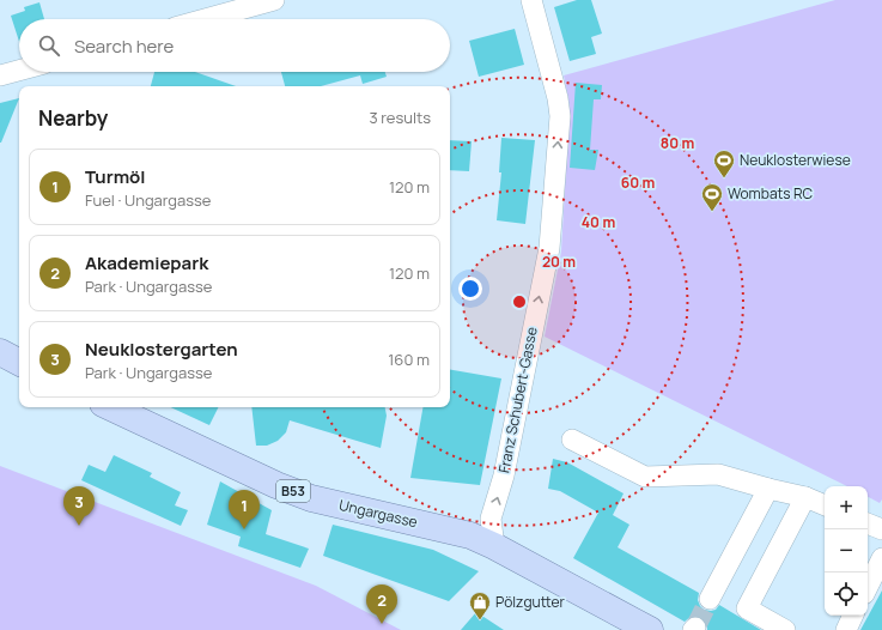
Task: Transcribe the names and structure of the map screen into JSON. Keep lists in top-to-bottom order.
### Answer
{
  "streets": {
    "main road": ["B53", "Ungargasse"],
    "street": ["Franz Schubert-Gasse"]
  },
  "crossings": [
    ["Franz Schubert-Gasse", "Ungargasse"]
  ],
  "one_way": ["Franz Schubert-Gasse"],
  "places": {
    "sports": ["Neuklosterwiese", "Wombats RC"],
    "shop": ["Pölzgutter"]
  },
  "page": {
    "search": "Search here",
    "heading": ["Nearby", "3 results"],
    "list": [
      {
        "mark": "1",
        "name": "Turmöl",
        "note": "Fuel · Ungargasse",
        "value": "120 m"
      },
      {
        "mark": "2",
        "name": "Akademiepark",
        "note": "Park · Ungargasse",
        "value": "120 m"
      },
      {
        "mark": "3",
        "name": "Neuklostergarten",
        "note": "Park · Ungargasse",
        "value": "160 m"
      }
    ],
    "map_buttons": ["+", "−"],
    "pins": ["3", "1", "2"]
  },
  "rings": [
    "80 m",
    "60 m",
    "40 m",
    "20 m"
  ]
}
